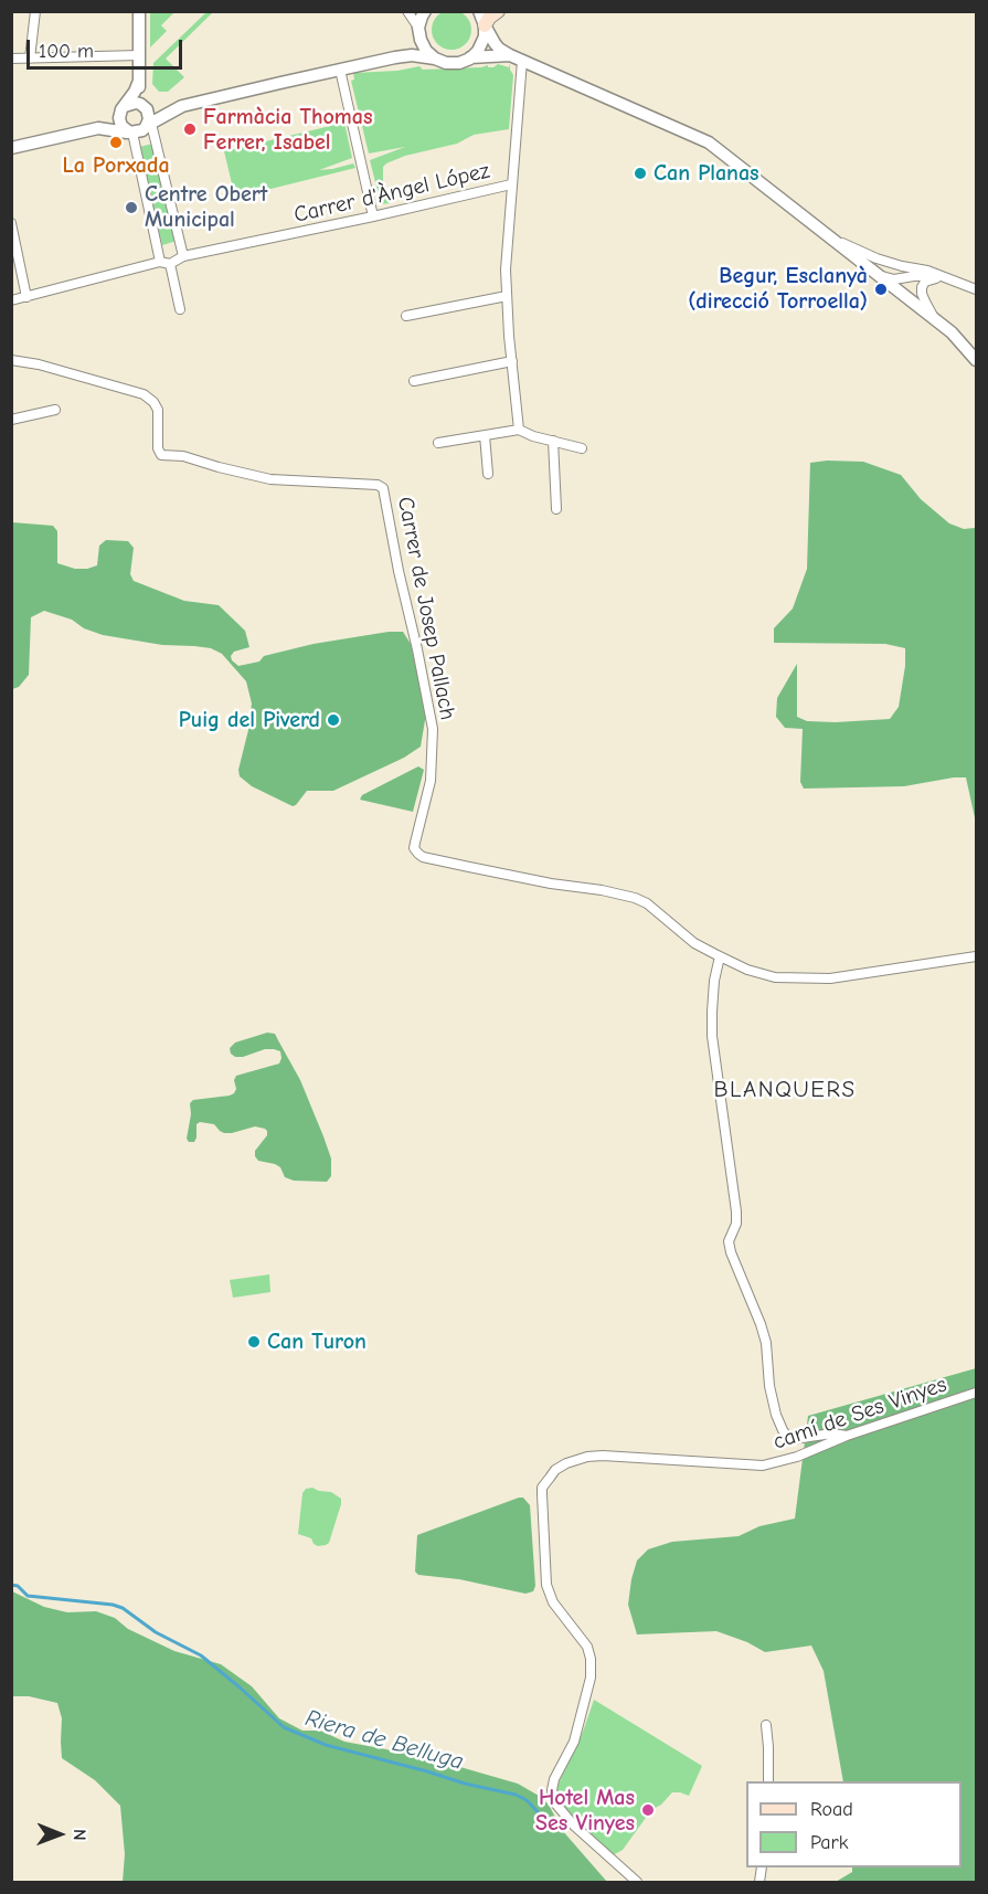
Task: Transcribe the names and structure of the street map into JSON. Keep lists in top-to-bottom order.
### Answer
{
  "streets": {
    "street": ["Carrer d'Àngel López", "Carrer de Josep Pallach", "camí de Ses Vinyes"]
  },
  "districts": ["BLANQUERS"],
  "water": ["Riera de Belluga"],
  "places": [
    "Farmàcia Thomas Ferrer, Isabel",
    "La Porxada",
    "Can Planas",
    "Centre Obert Municipal",
    "Begur, Esclanyà (direcció Torroella)",
    "Puig del Piverd",
    "Can Turon",
    "Hotel Mas Ses Vinyes"
  ],
  "legend": ["Road", "Park"],
  "scale_bar": "100 m",
  "north": "right"
}
